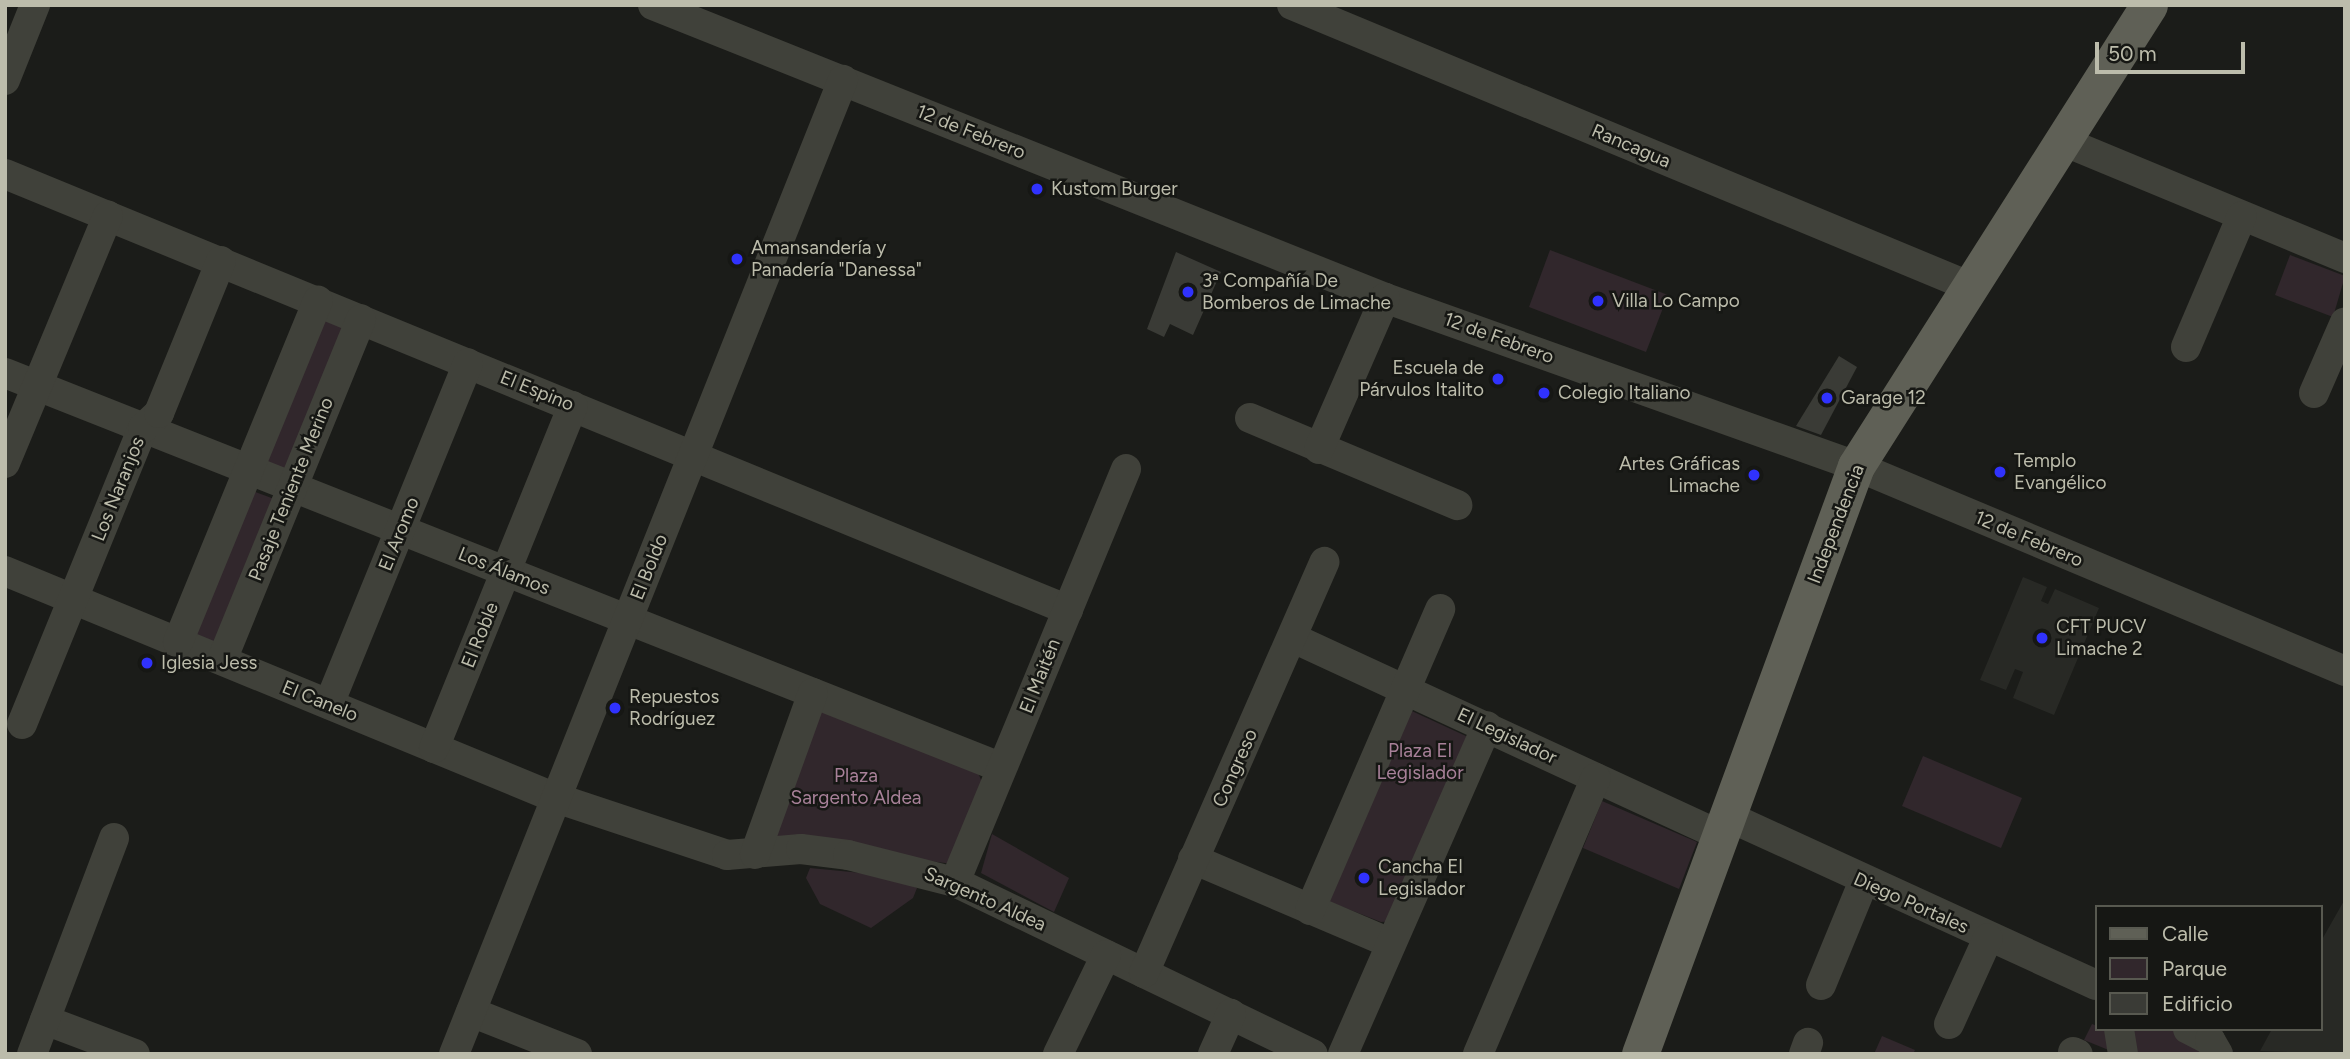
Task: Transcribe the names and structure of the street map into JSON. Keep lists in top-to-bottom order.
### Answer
{
  "streets": {
    "main road": ["Independencia"],
    "street": [
      "12 de Febrero",
      "Rancagua",
      "El Espino",
      "Los Naranjos",
      "Pasaje Teniente Merino",
      "El Aromo",
      "El Boldo",
      "Los Álamos",
      "El Roble",
      "El Maitén",
      "El Canelo",
      "El Legislador",
      "Congreso",
      "Sargento Aldea",
      "Diego Portales"
    ]
  },
  "crossings": [
    ["12 de Febrero", "Independencia"],
    ["12 de Febrero", "El Boldo"],
    ["Rancagua", "Independencia"],
    ["El Espino", "Los Naranjos"],
    ["El Espino", "Pasaje Teniente Merino"],
    ["El Espino", "El Aromo"],
    ["El Espino", "El Boldo"],
    ["El Espino", "El Roble"],
    ["El Espino", "El Maitén"],
    ["Los Naranjos", "Los Álamos"],
    ["Los Naranjos", "El Canelo"],
    ["Pasaje Teniente Merino", "Los Álamos"],
    ["Pasaje Teniente Merino", "El Canelo"],
    ["Independencia", "El Legislador"],
    ["Independencia", "Diego Portales"],
    ["El Aromo", "Los Álamos"],
    ["El Aromo", "El Canelo"],
    ["El Boldo", "Los Álamos"],
    ["El Boldo", "El Canelo"],
    ["El Boldo", "Sargento Aldea"],
    ["Los Álamos", "El Roble"],
    ["Los Álamos", "El Maitén"],
    ["El Roble", "El Canelo"],
    ["El Maitén", "Sargento Aldea"],
    ["El Canelo", "Sargento Aldea"],
    ["El Legislador", "Congreso"],
    ["El Legislador", "Diego Portales"],
    ["Congreso", "Sargento Aldea"]
  ],
  "parks": ["Plaza El Legislador", "Plaza Sargento Aldea"],
  "places": [
    "Kustom Burger",
    "Amansandería y Panadería \"Danessa\"",
    "3ª Compañía De Bomberos de Limache",
    "Villa Lo Campo",
    "Escuela de Párvulos Italito",
    "Colegio Italiano",
    "Garage 12",
    "Templo Evangélico",
    "Artes Gráficas Limache",
    "CFT PUCV Limache 2",
    "Iglesia Jess",
    "Repuestos Rodríguez",
    "Cancha El Legislador"
  ],
  "legend": ["Calle", "Parque", "Edificio"],
  "scale_bar": "50 m"
}
